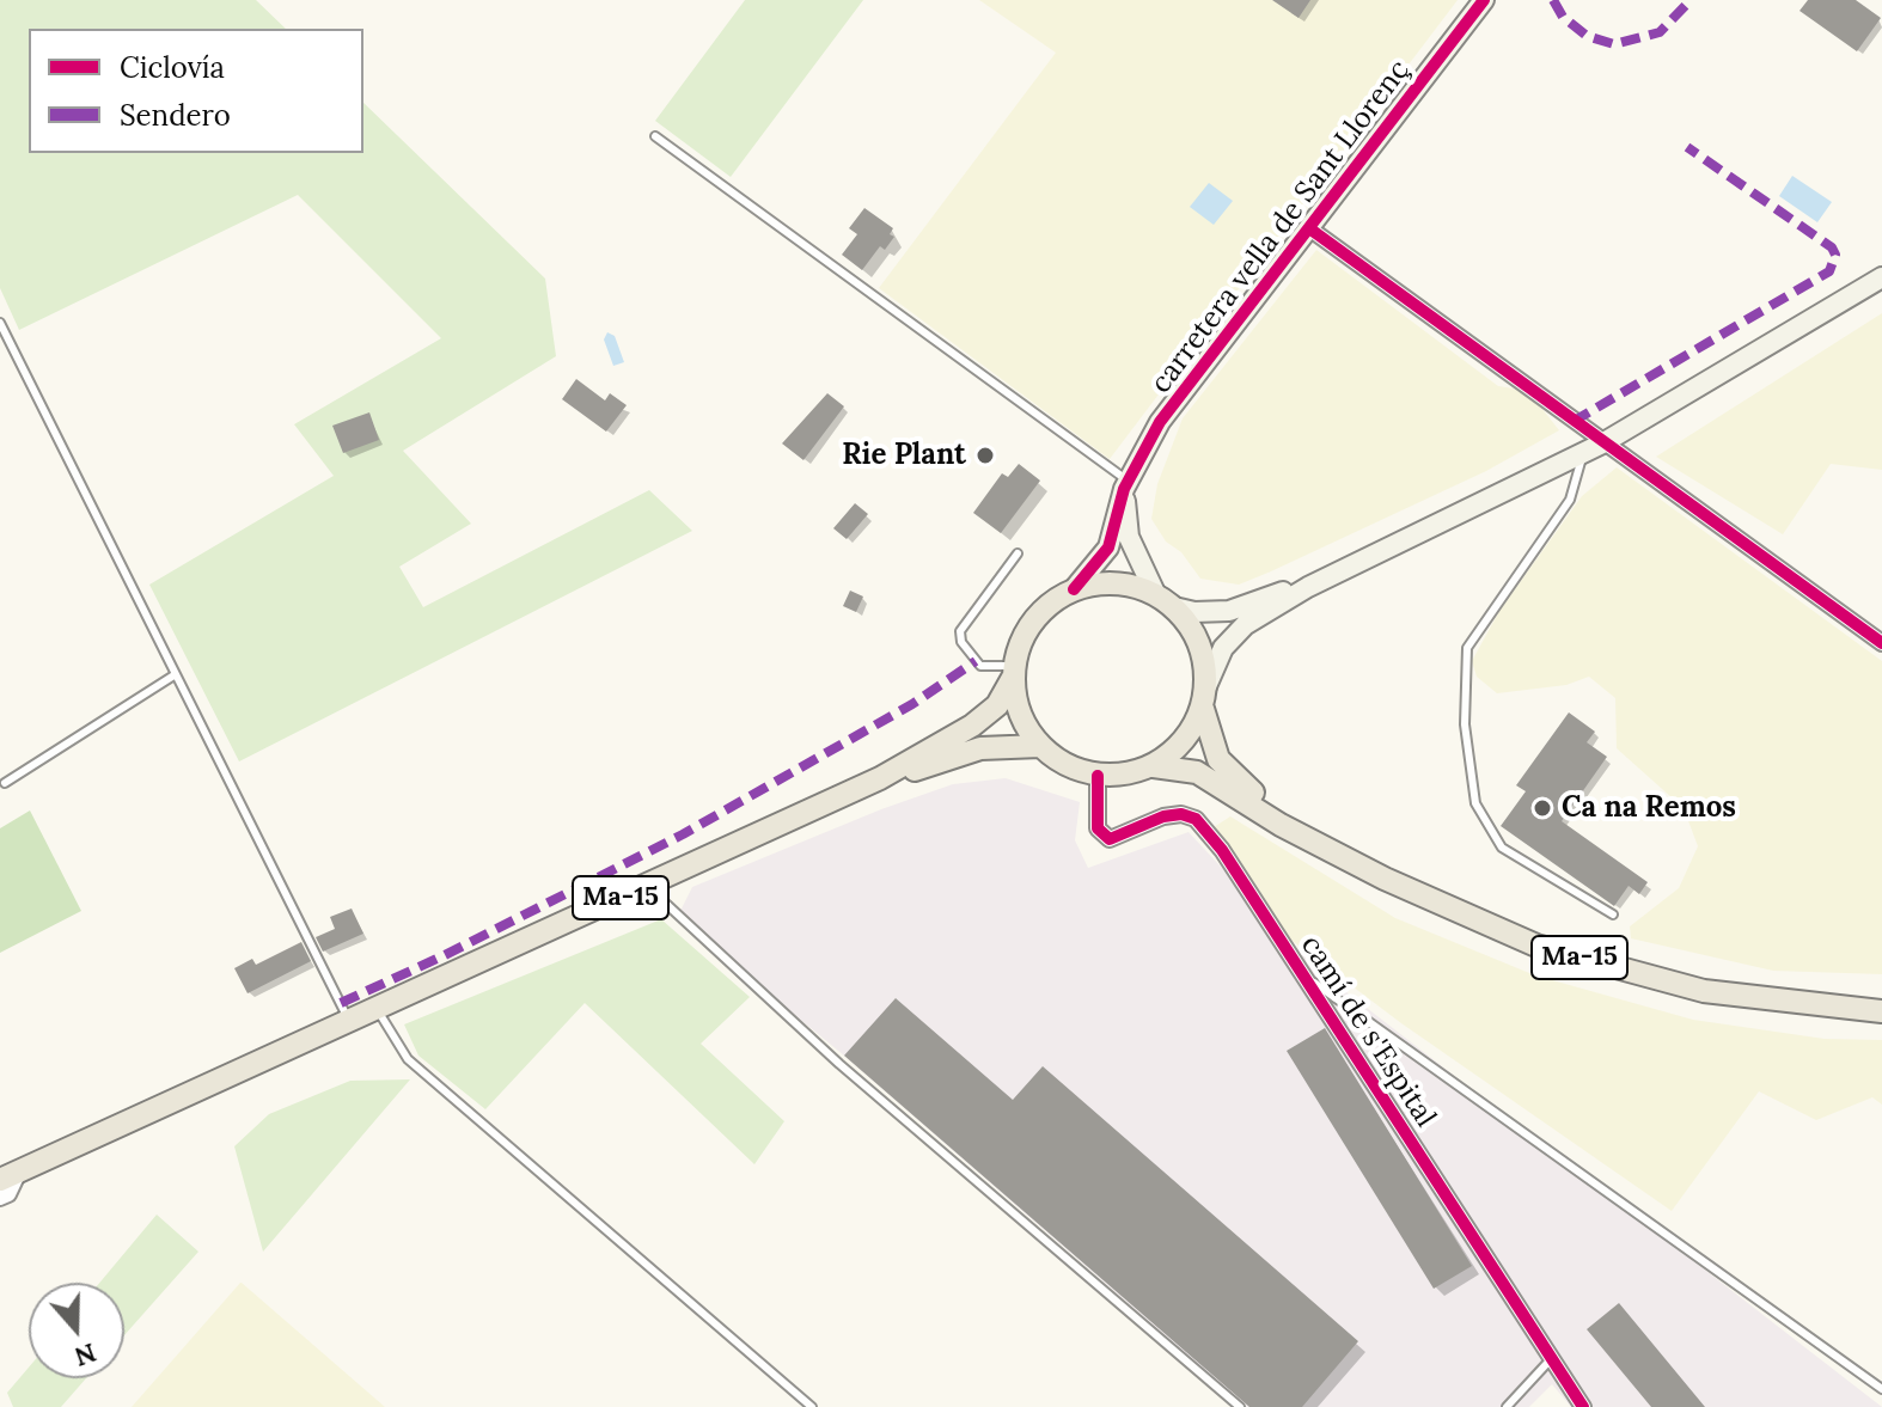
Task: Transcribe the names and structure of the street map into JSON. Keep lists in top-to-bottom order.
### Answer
{
  "streets": {
    "main road": ["carretera vella de Sant Llorenç", "Ma-15"],
    "street": ["camí de s'Espital"]
  },
  "crossings": [
    ["carretera vella de Sant Llorenç", "Ma-15"],
    ["carretera vella de Sant Llorenç", "camí de s'Espital"],
    ["Ma-15", "camí de s'Espital"]
  ],
  "places": ["Rie Plant", "Ca na Remos"],
  "legend": ["Ciclovía", "Sendero"],
  "north": "bottom"
}
